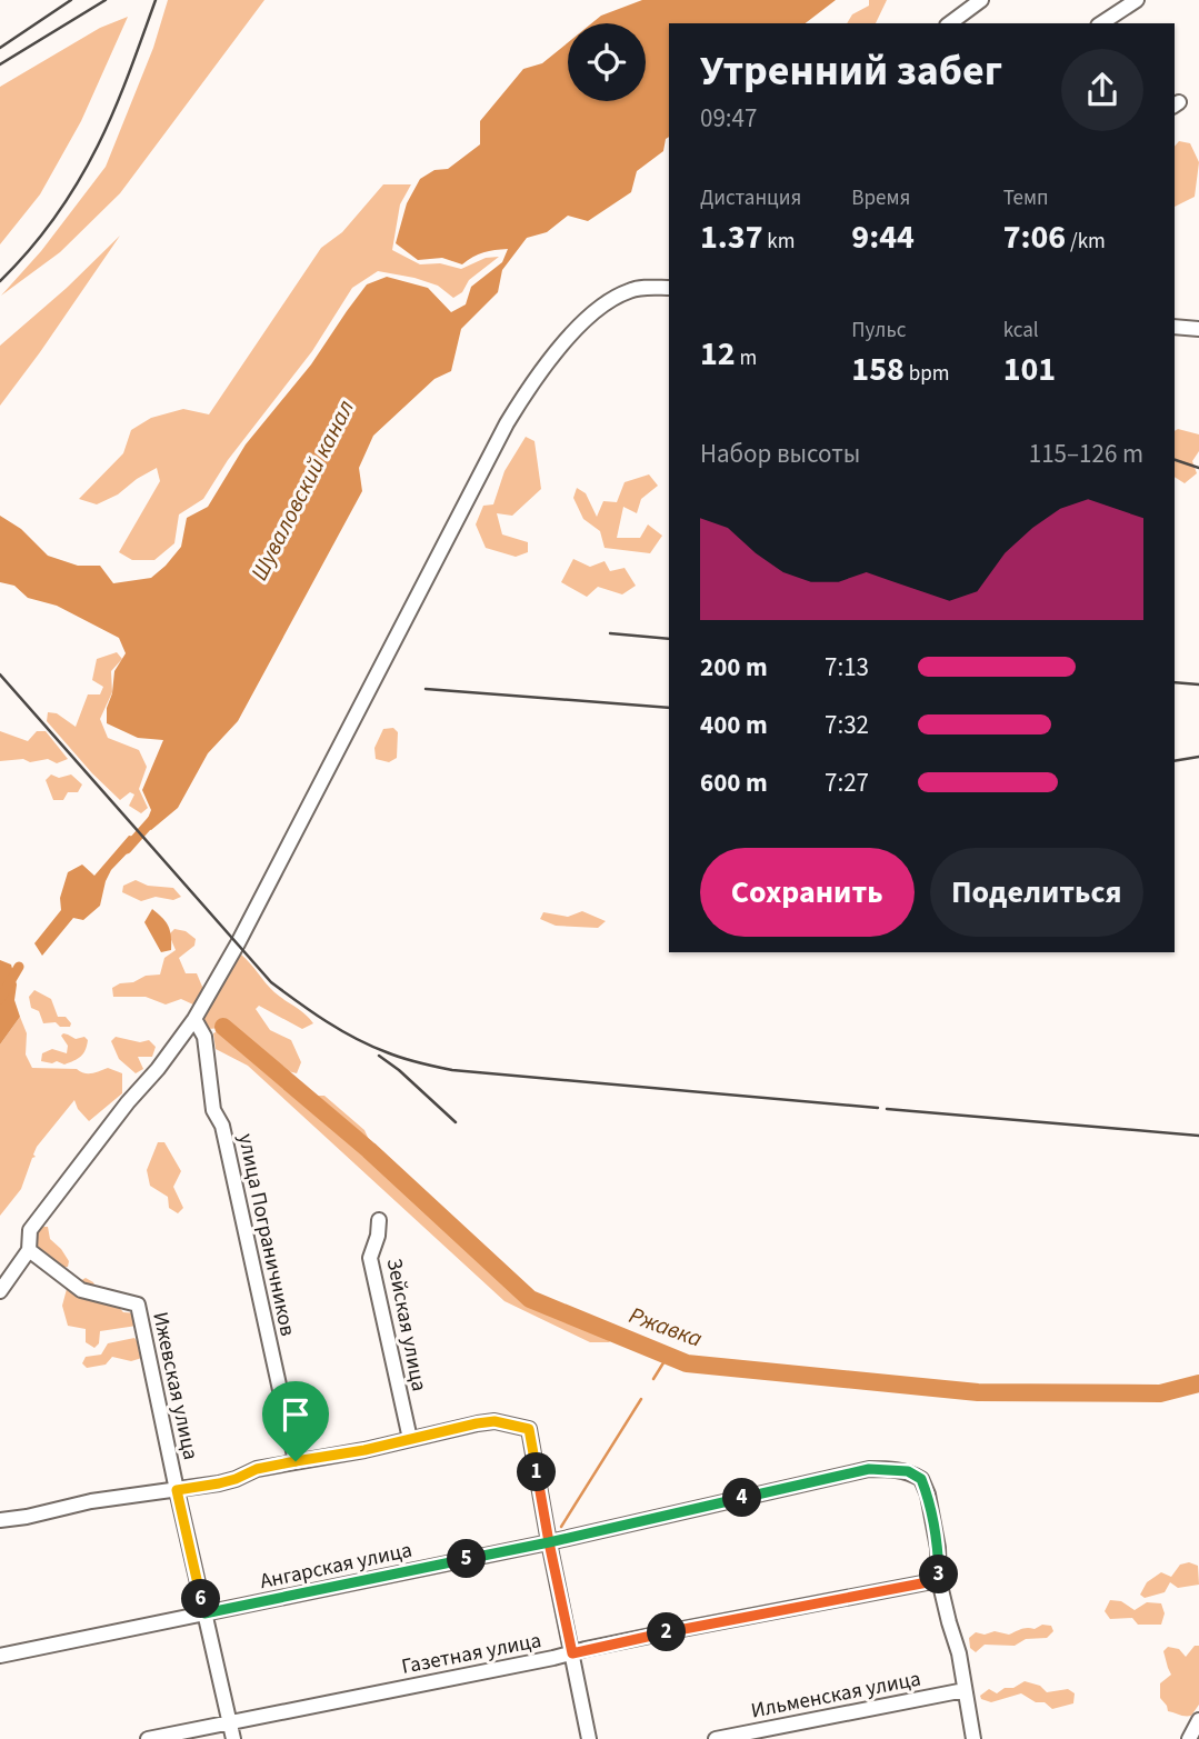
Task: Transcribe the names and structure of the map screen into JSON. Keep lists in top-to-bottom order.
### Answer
{
  "streets": {
    "street": [
      "улица Пограничников",
      "Зейская улица",
      "Ижевская улица",
      "Ангарская улица",
      "Газетная улица",
      "Ильменская улица"
    ]
  },
  "crossings": [
    ["Ижевская улица", "Ангарская улица"],
    ["Ижевская улица", "Газетная улица"],
    ["Ангарская улица", "Газетная улица"]
  ],
  "water": ["Шуваловский канал", "Ржавка"],
  "page": {
    "heading": ["Утренний забег", "09:47"],
    "stats": [
      ["Дистанция", "1.37 km"],
      ["Время", "9:44"],
      ["Темп", "7:06 /km"],
      ["12 m"],
      ["Пульс", "158 bpm"],
      ["kcal", "101"]
    ],
    "chart": ["Набор высоты", "115–126 m"],
    "list": [
      {
        "name": "200 m",
        "note": "7:13"
      },
      {
        "name": "400 m",
        "note": "7:32"
      },
      {
        "name": "600 m",
        "note": "7:27"
      }
    ],
    "buttons": ["Сохранить", "Поделиться"],
    "pins": [
      "1",
      "4",
      "5",
      "3",
      "6",
      "2"
    ]
  }
}
